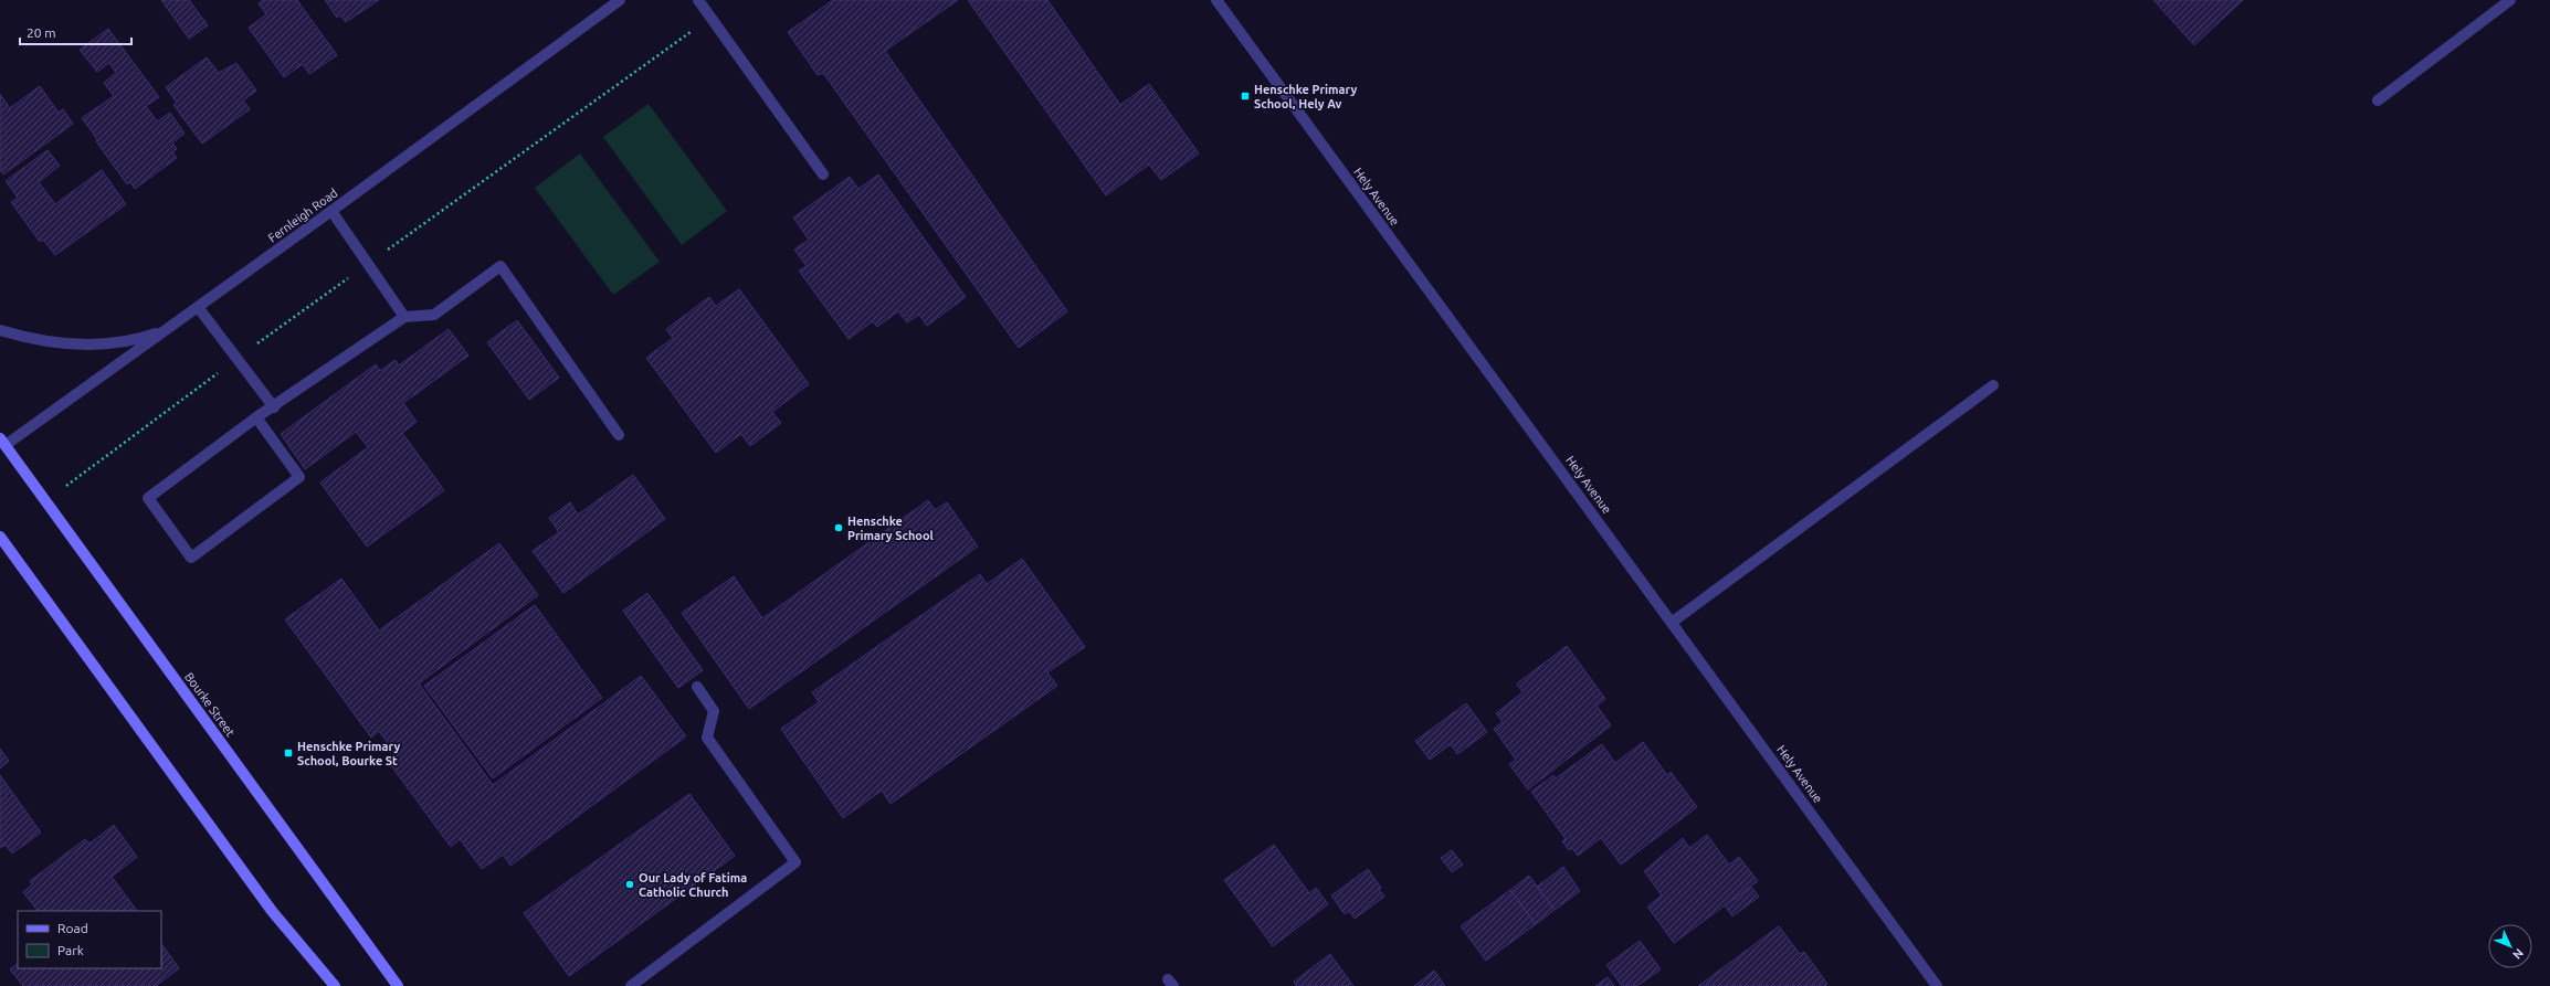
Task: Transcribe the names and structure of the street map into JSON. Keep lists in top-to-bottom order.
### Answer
{
  "streets": {
    "main road": ["Bourke Street"],
    "street": ["Hely Avenue", "Fernleigh Road"]
  },
  "crossings": [
    ["Fernleigh Road", "Bourke Street"]
  ],
  "places": {
    "transit": ["Henschke Primary School, Hely Av", "Henschke Primary School, Bourke St"],
    "other": ["Henschke Primary School", "Our Lady of Fatima Catholic Church"]
  },
  "legend": ["Road", "Park"],
  "scale_bar": "20 m",
  "north": "bottom right"
}
